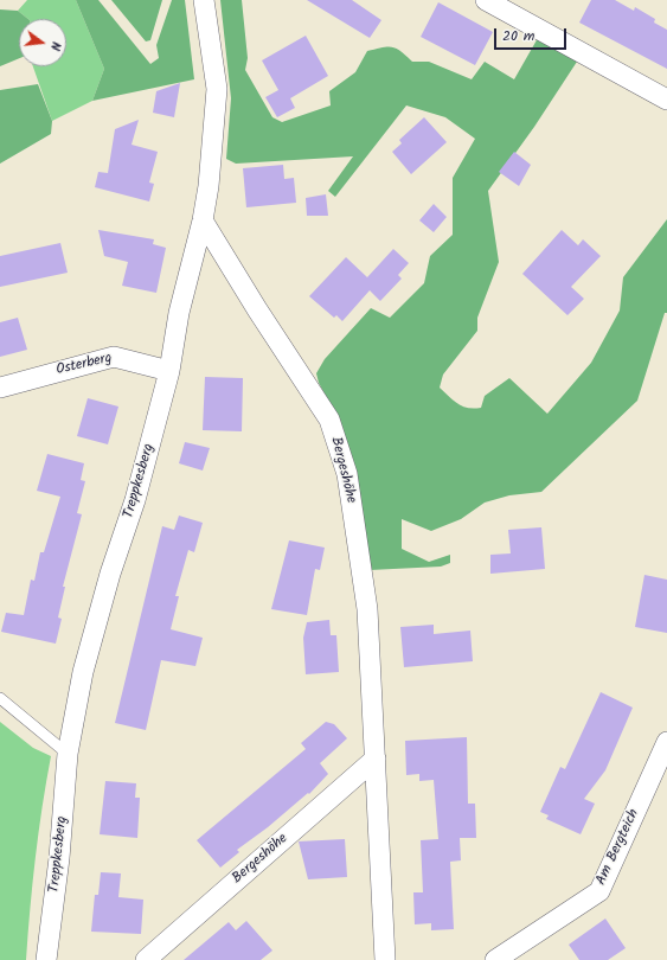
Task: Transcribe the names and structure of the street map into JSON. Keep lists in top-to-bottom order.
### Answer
{
  "streets": {
    "street": [
      "Osterberg",
      "Bergeshöhe",
      "Treppkesberg",
      "Am Bergteich"
    ]
  },
  "crossings": [
    ["Osterberg", "Treppkesberg"],
    ["Bergeshöhe", "Treppkesberg"]
  ],
  "scale_bar": "20 m",
  "north": "right"
}
